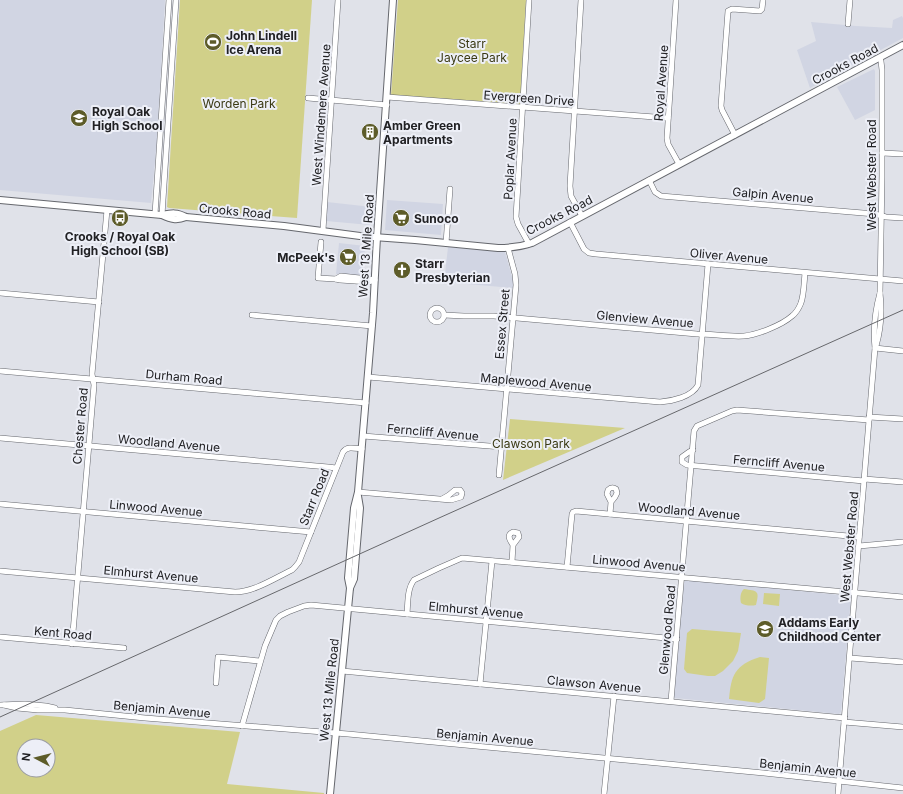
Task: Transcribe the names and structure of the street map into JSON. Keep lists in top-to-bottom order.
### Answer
{
  "streets": {
    "main road": ["Crooks Road", "West 13 Mile Road"],
    "street": [
      "Royal Avenue",
      "Evergreen Drive",
      "West Windemere Avenue",
      "Poplar Avenue",
      "West Webster Road",
      "Galpin Avenue",
      "Oliver Avenue",
      "Glenview Avenue",
      "Essex Street",
      "Durham Road",
      "Maplewood Avenue",
      "Chester Road",
      "Ferncliff Avenue",
      "Woodland Avenue",
      "Starr Road",
      "Linwood Avenue",
      "Elmhurst Avenue",
      "Glenwood Road",
      "Kent Road",
      "Clawson Avenue",
      "Benjamin Avenue"
    ]
  },
  "crossings": [
    ["Crooks Road", "Royal Avenue"],
    ["Crooks Road", "West Windemere Avenue"],
    ["Crooks Road", "Poplar Avenue"],
    ["Crooks Road", "West Webster Road"],
    ["Crooks Road", "Galpin Avenue"],
    ["Crooks Road", "West 13 Mile Road"],
    ["Crooks Road", "Oliver Avenue"],
    ["Crooks Road", "Essex Street"],
    ["Crooks Road", "Chester Road"],
    ["Royal Avenue", "Evergreen Drive"],
    ["Evergreen Drive", "Poplar Avenue"],
    ["Evergreen Drive", "West 13 Mile Road"],
    ["West Webster Road", "Galpin Avenue"],
    ["West Webster Road", "Oliver Avenue"],
    ["West Webster Road", "Ferncliff Avenue"],
    ["West Webster Road", "Woodland Avenue"],
    ["West Webster Road", "Linwood Avenue"],
    ["West Webster Road", "Glenwood Road"],
    ["West Webster Road", "Clawson Avenue"],
    ["West Webster Road", "Benjamin Avenue"],
    ["West 13 Mile Road", "Durham Road"],
    ["West 13 Mile Road", "Maplewood Avenue"],
    ["West 13 Mile Road", "Ferncliff Avenue"],
    ["West 13 Mile Road", "Starr Road"],
    ["West 13 Mile Road", "Elmhurst Avenue"],
    ["West 13 Mile Road", "Clawson Avenue"],
    ["West 13 Mile Road", "Benjamin Avenue"],
    ["Oliver Avenue", "Glenview Avenue"],
    ["Glenview Avenue", "Essex Street"],
    ["Glenview Avenue", "Maplewood Avenue"],
    ["Essex Street", "Maplewood Avenue"],
    ["Essex Street", "Ferncliff Avenue"],
    ["Durham Road", "Chester Road"],
    ["Chester Road", "Woodland Avenue"],
    ["Chester Road", "Linwood Avenue"],
    ["Chester Road", "Elmhurst Avenue"],
    ["Chester Road", "Kent Road"],
    ["Ferncliff Avenue", "Glenwood Road"],
    ["Woodland Avenue", "Starr Road"],
    ["Woodland Avenue", "Linwood Avenue"],
    ["Woodland Avenue", "Glenwood Road"],
    ["Starr Road", "Linwood Avenue"],
    ["Starr Road", "Elmhurst Avenue"],
    ["Linwood Avenue", "Elmhurst Avenue"],
    ["Linwood Avenue", "Glenwood Road"],
    ["Elmhurst Avenue", "Glenwood Road"],
    ["Glenwood Road", "Clawson Avenue"]
  ],
  "parks": ["Starr Jaycee Park", "Worden Park", "Clawson Park"],
  "places": {
    "sports": ["John Lindell Ice Arena"],
    "school or university": ["Royal Oak High School", "Addams Early Childhood Center"],
    "building": ["Amber Green Apartments"],
    "bus stop": ["Crooks / Royal Oak High School (SB)"],
    "supermarket": ["Sunoco", "McPeek's"],
    "church": ["Starr Presbyterian"]
  },
  "north": "left"
}
